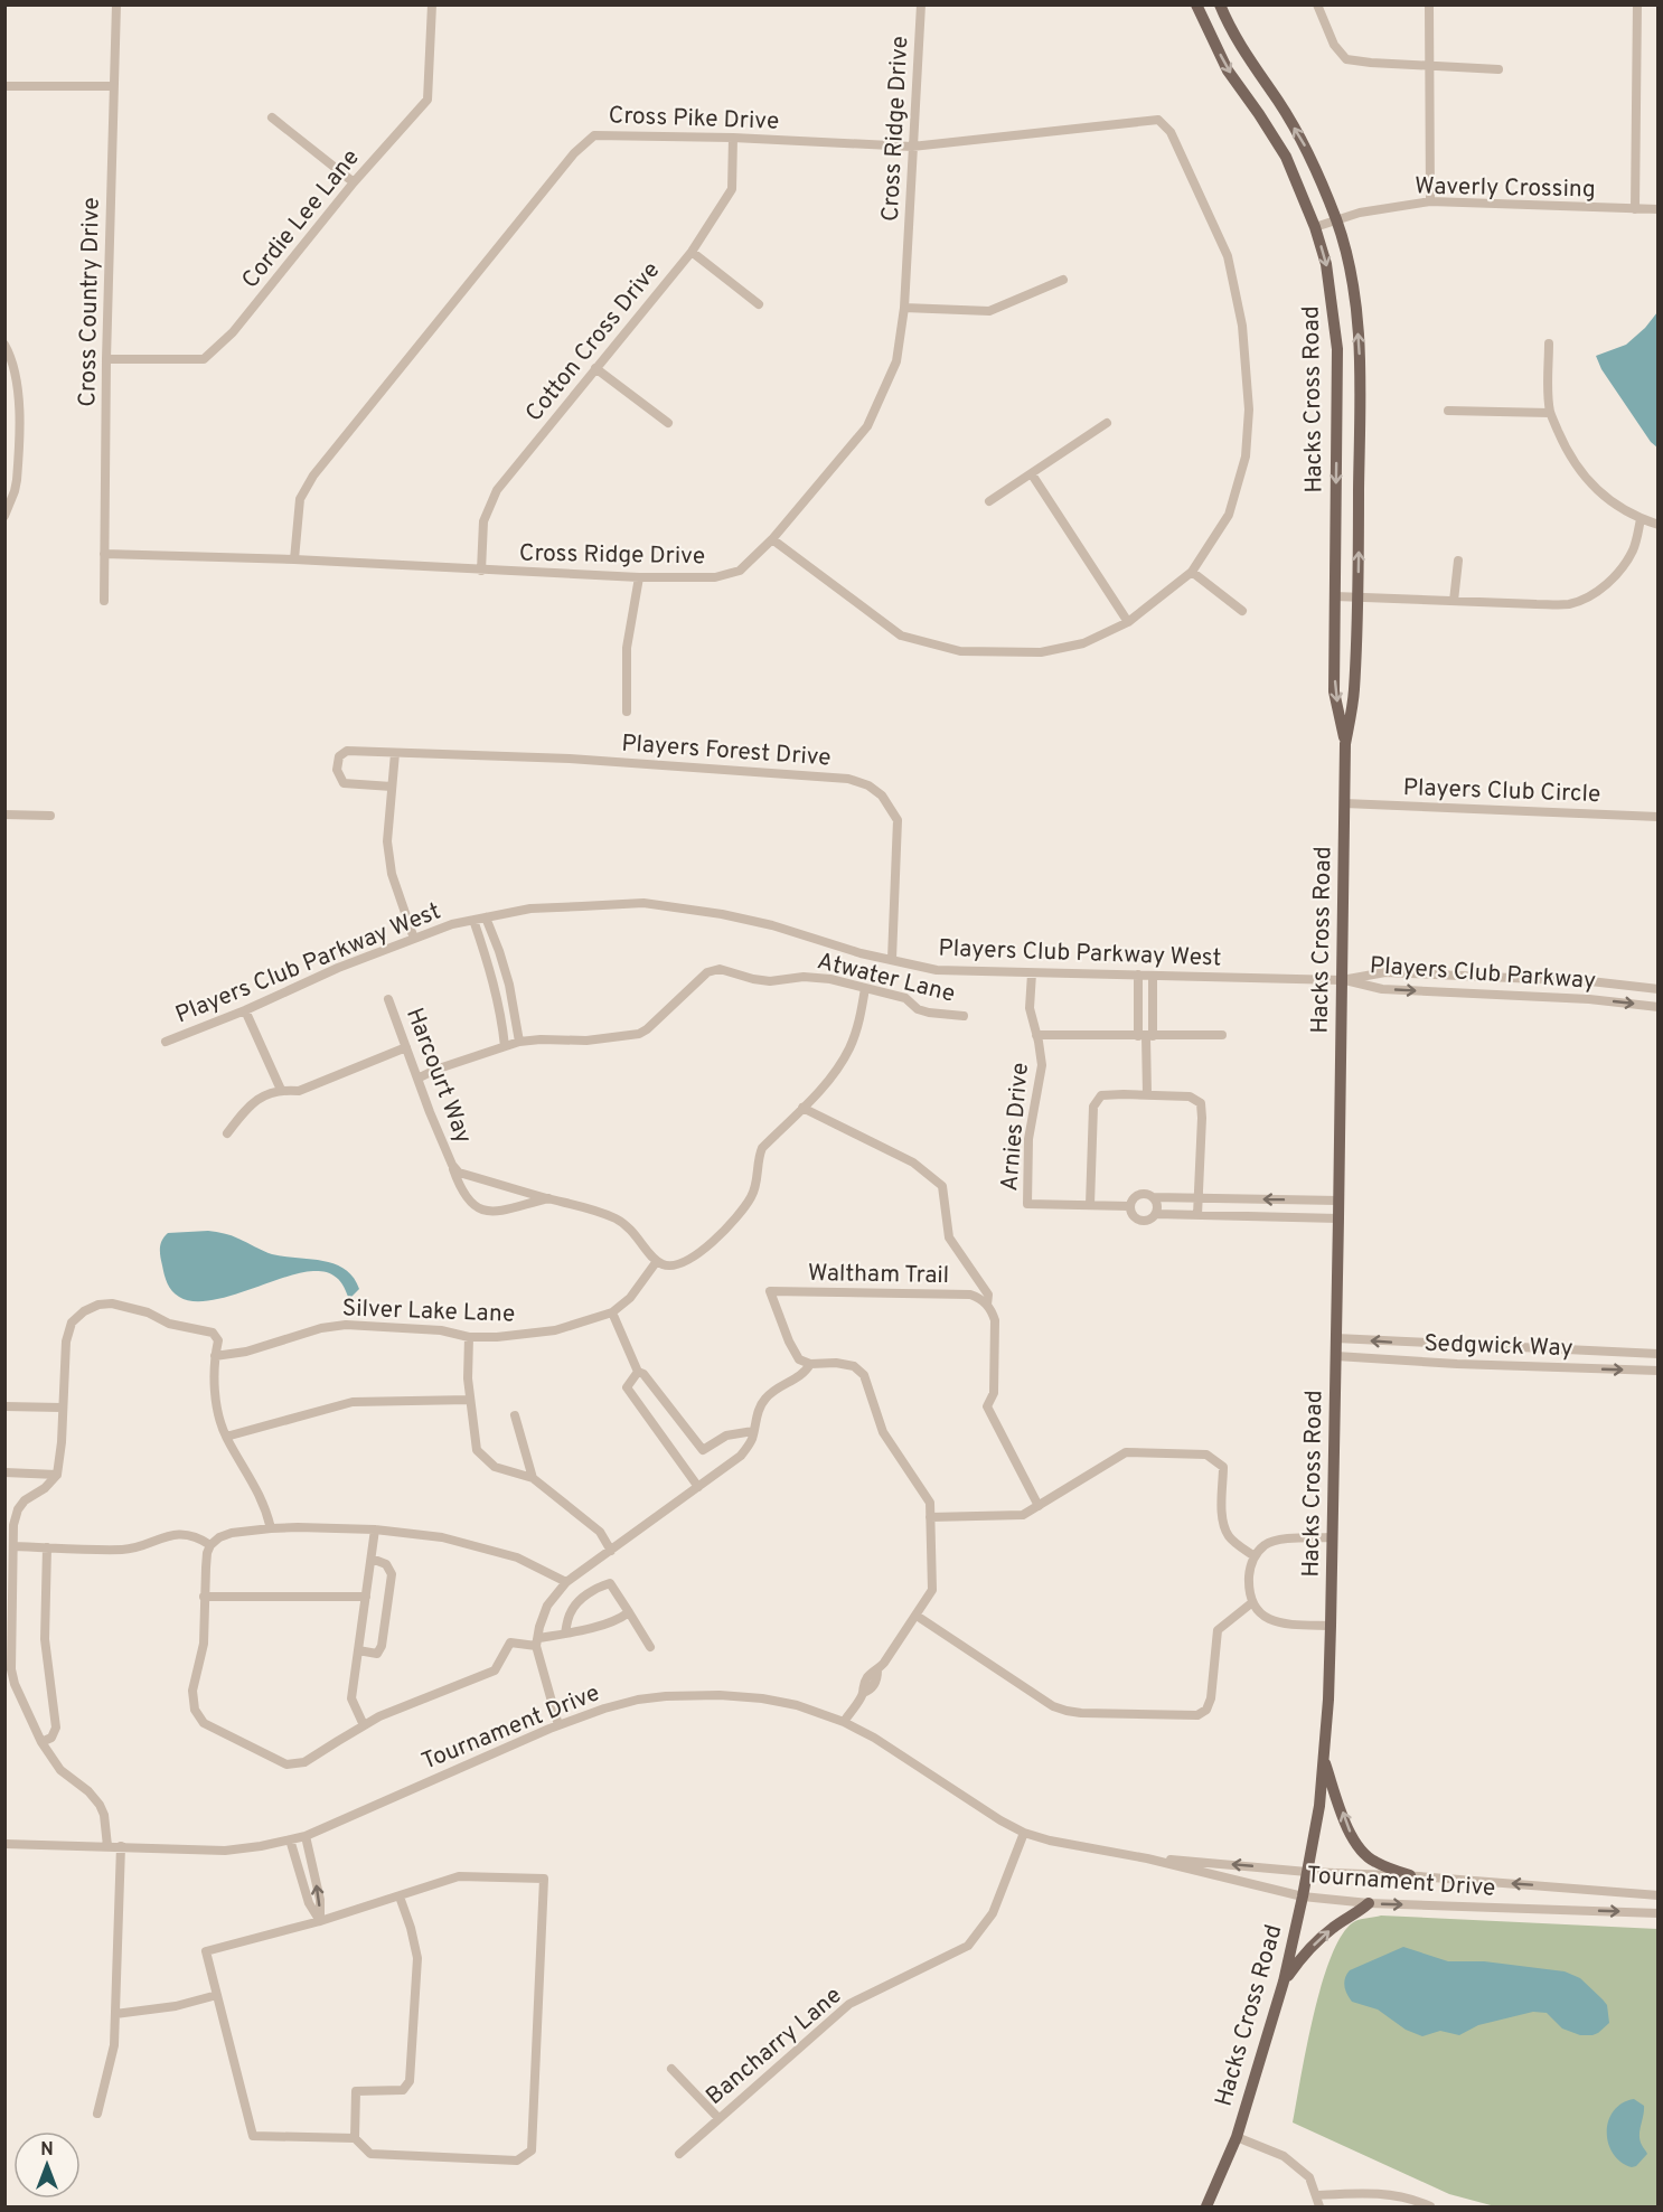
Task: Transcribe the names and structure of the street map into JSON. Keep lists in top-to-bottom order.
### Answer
{
  "streets": {
    "main road": ["Hacks Cross Road"],
    "street": [
      "Cross Pike Drive",
      "Cross Ridge Drive",
      "Waverly Crossing",
      "Cordie Lee Lane",
      "Cross Country Drive",
      "Cotton Cross Drive",
      "Players Forest Drive",
      "Players Club Circle",
      "Players Club Parkway West",
      "Players Club Parkway",
      "Atwater Lane",
      "Harcourt Way",
      "Arnies Drive",
      "Waltham Trail",
      "Silver Lake Lane",
      "Sedgwick Way",
      "Tournament Drive",
      "Bancharry Lane"
    ]
  },
  "crossings": [
    ["Cross Pike Drive", "Cross Ridge Drive"],
    ["Cross Pike Drive", "Cotton Cross Drive"],
    ["Cross Ridge Drive", "Cross Country Drive"],
    ["Cross Ridge Drive", "Cotton Cross Drive"],
    ["Waverly Crossing", "Hacks Cross Road"],
    ["Cordie Lee Lane", "Cross Country Drive"],
    ["Hacks Cross Road", "Players Club Circle"],
    ["Hacks Cross Road", "Players Club Parkway West"],
    ["Hacks Cross Road", "Players Club Parkway"],
    ["Hacks Cross Road", "Sedgwick Way"],
    ["Hacks Cross Road", "Tournament Drive"],
    ["Players Forest Drive", "Players Club Parkway West"],
    ["Players Club Parkway West", "Players Club Parkway"],
    ["Players Club Parkway West", "Arnies Drive"],
    ["Atwater Lane", "Harcourt Way"],
    ["Harcourt Way", "Silver Lake Lane"],
    ["Tournament Drive", "Bancharry Lane"]
  ],
  "north": "top"
}
